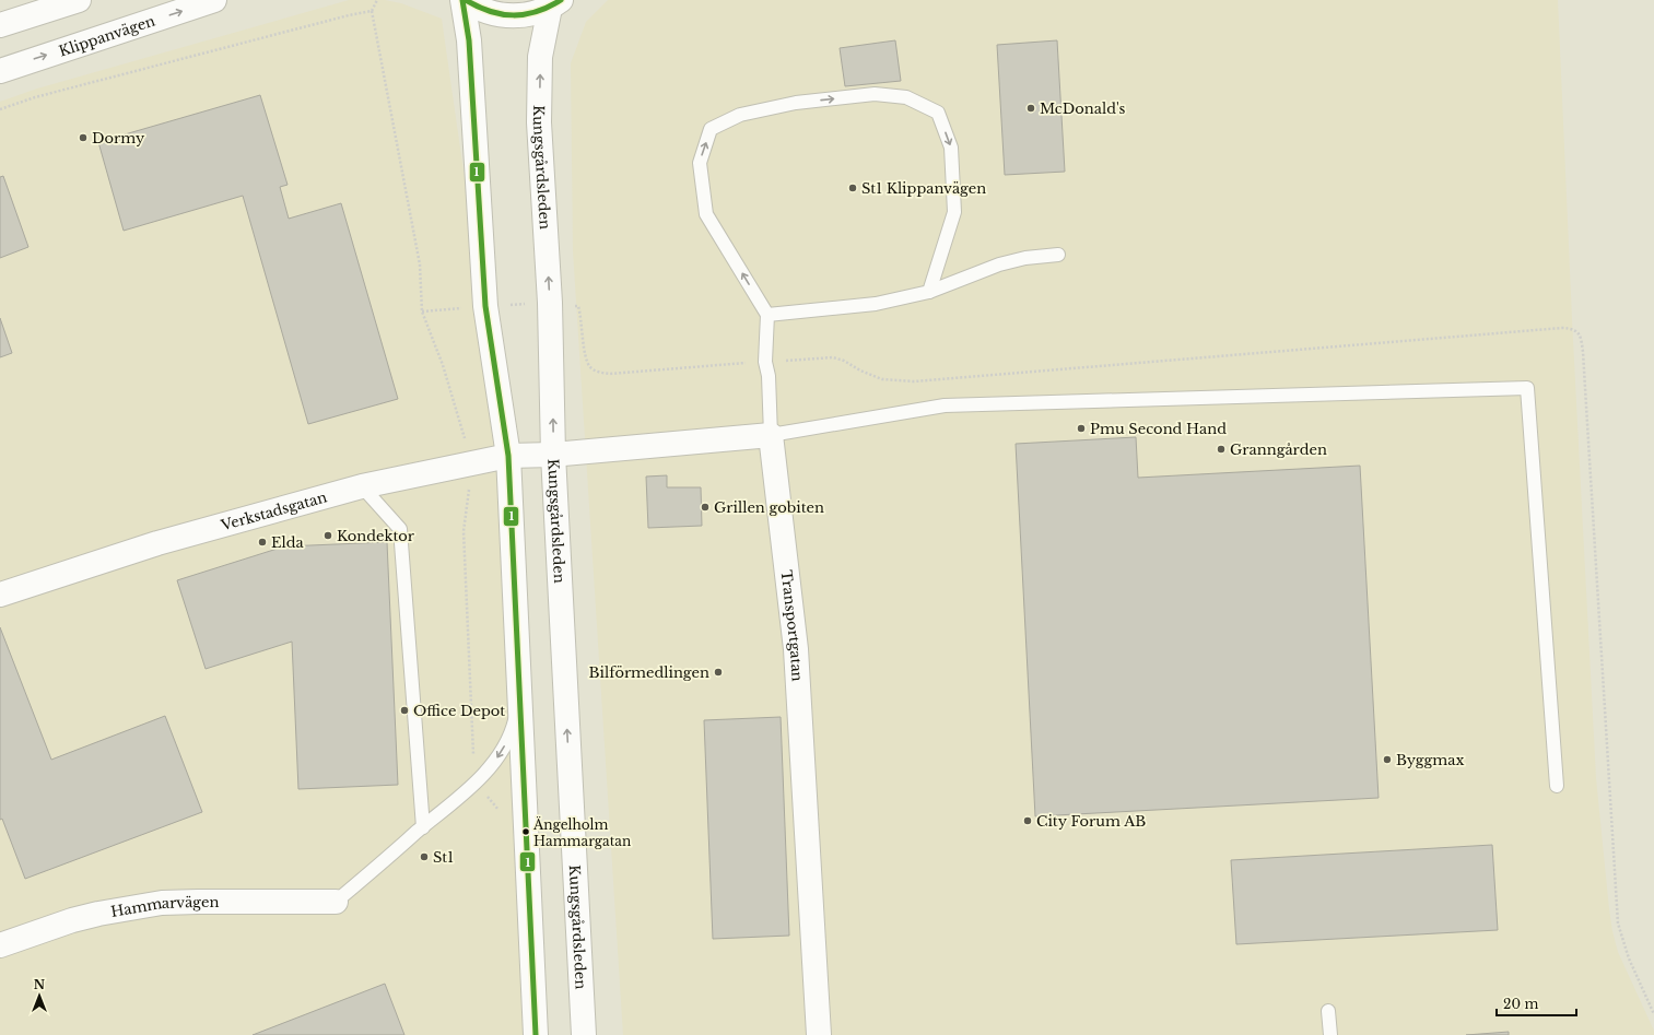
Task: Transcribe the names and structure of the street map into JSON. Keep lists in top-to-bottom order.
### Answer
{
  "streets": {
    "main road": [
      "Klippanvägen",
      "Kungsgårdsleden",
      "Verkstadsgatan",
      "Transportgatan",
      "Hammarvägen"
    ]
  },
  "crossings": [
    ["Kungsgårdsleden", "Verkstadsgatan"]
  ],
  "places": [
    "McDonald's",
    "Dormy",
    "St1 Klippanvägen",
    "Pmu Second Hand",
    "Granngården",
    "Grillen gobiten",
    "Kondektor",
    "Elda",
    "Bilförmedlingen",
    "Office Depot",
    "Byggmax",
    "City Forum AB",
    "Ängelholm Hammargatan",
    "St1"
  ],
  "lines": ["transit line 1"],
  "scale_bar": "20 m",
  "north": "top"
}
